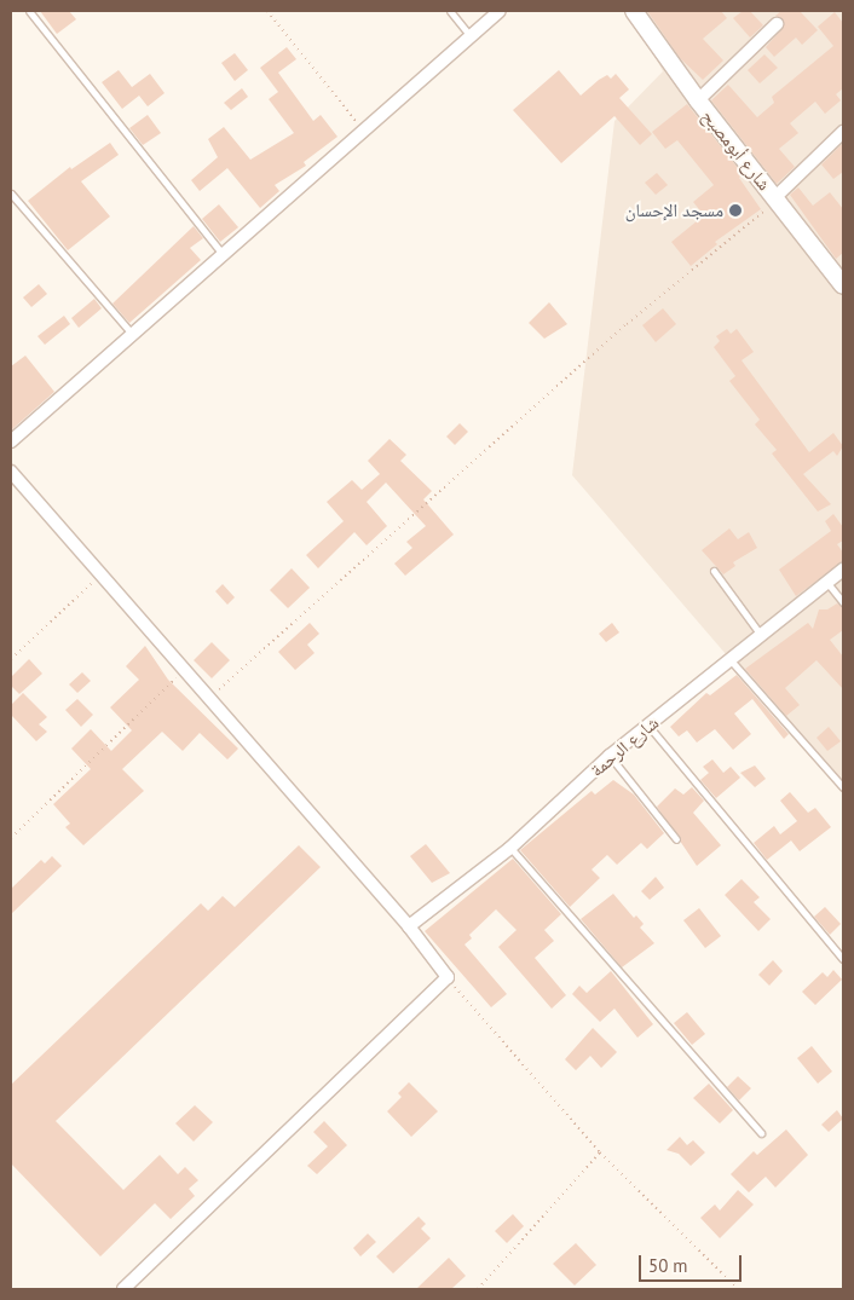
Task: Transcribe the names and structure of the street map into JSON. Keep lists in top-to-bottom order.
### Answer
{
  "streets": {
    "street": ["شارع أبومصبح", "شارع الرحمة"]
  },
  "places": ["مسجد الإحسان"],
  "scale_bar": "50 m"
}
